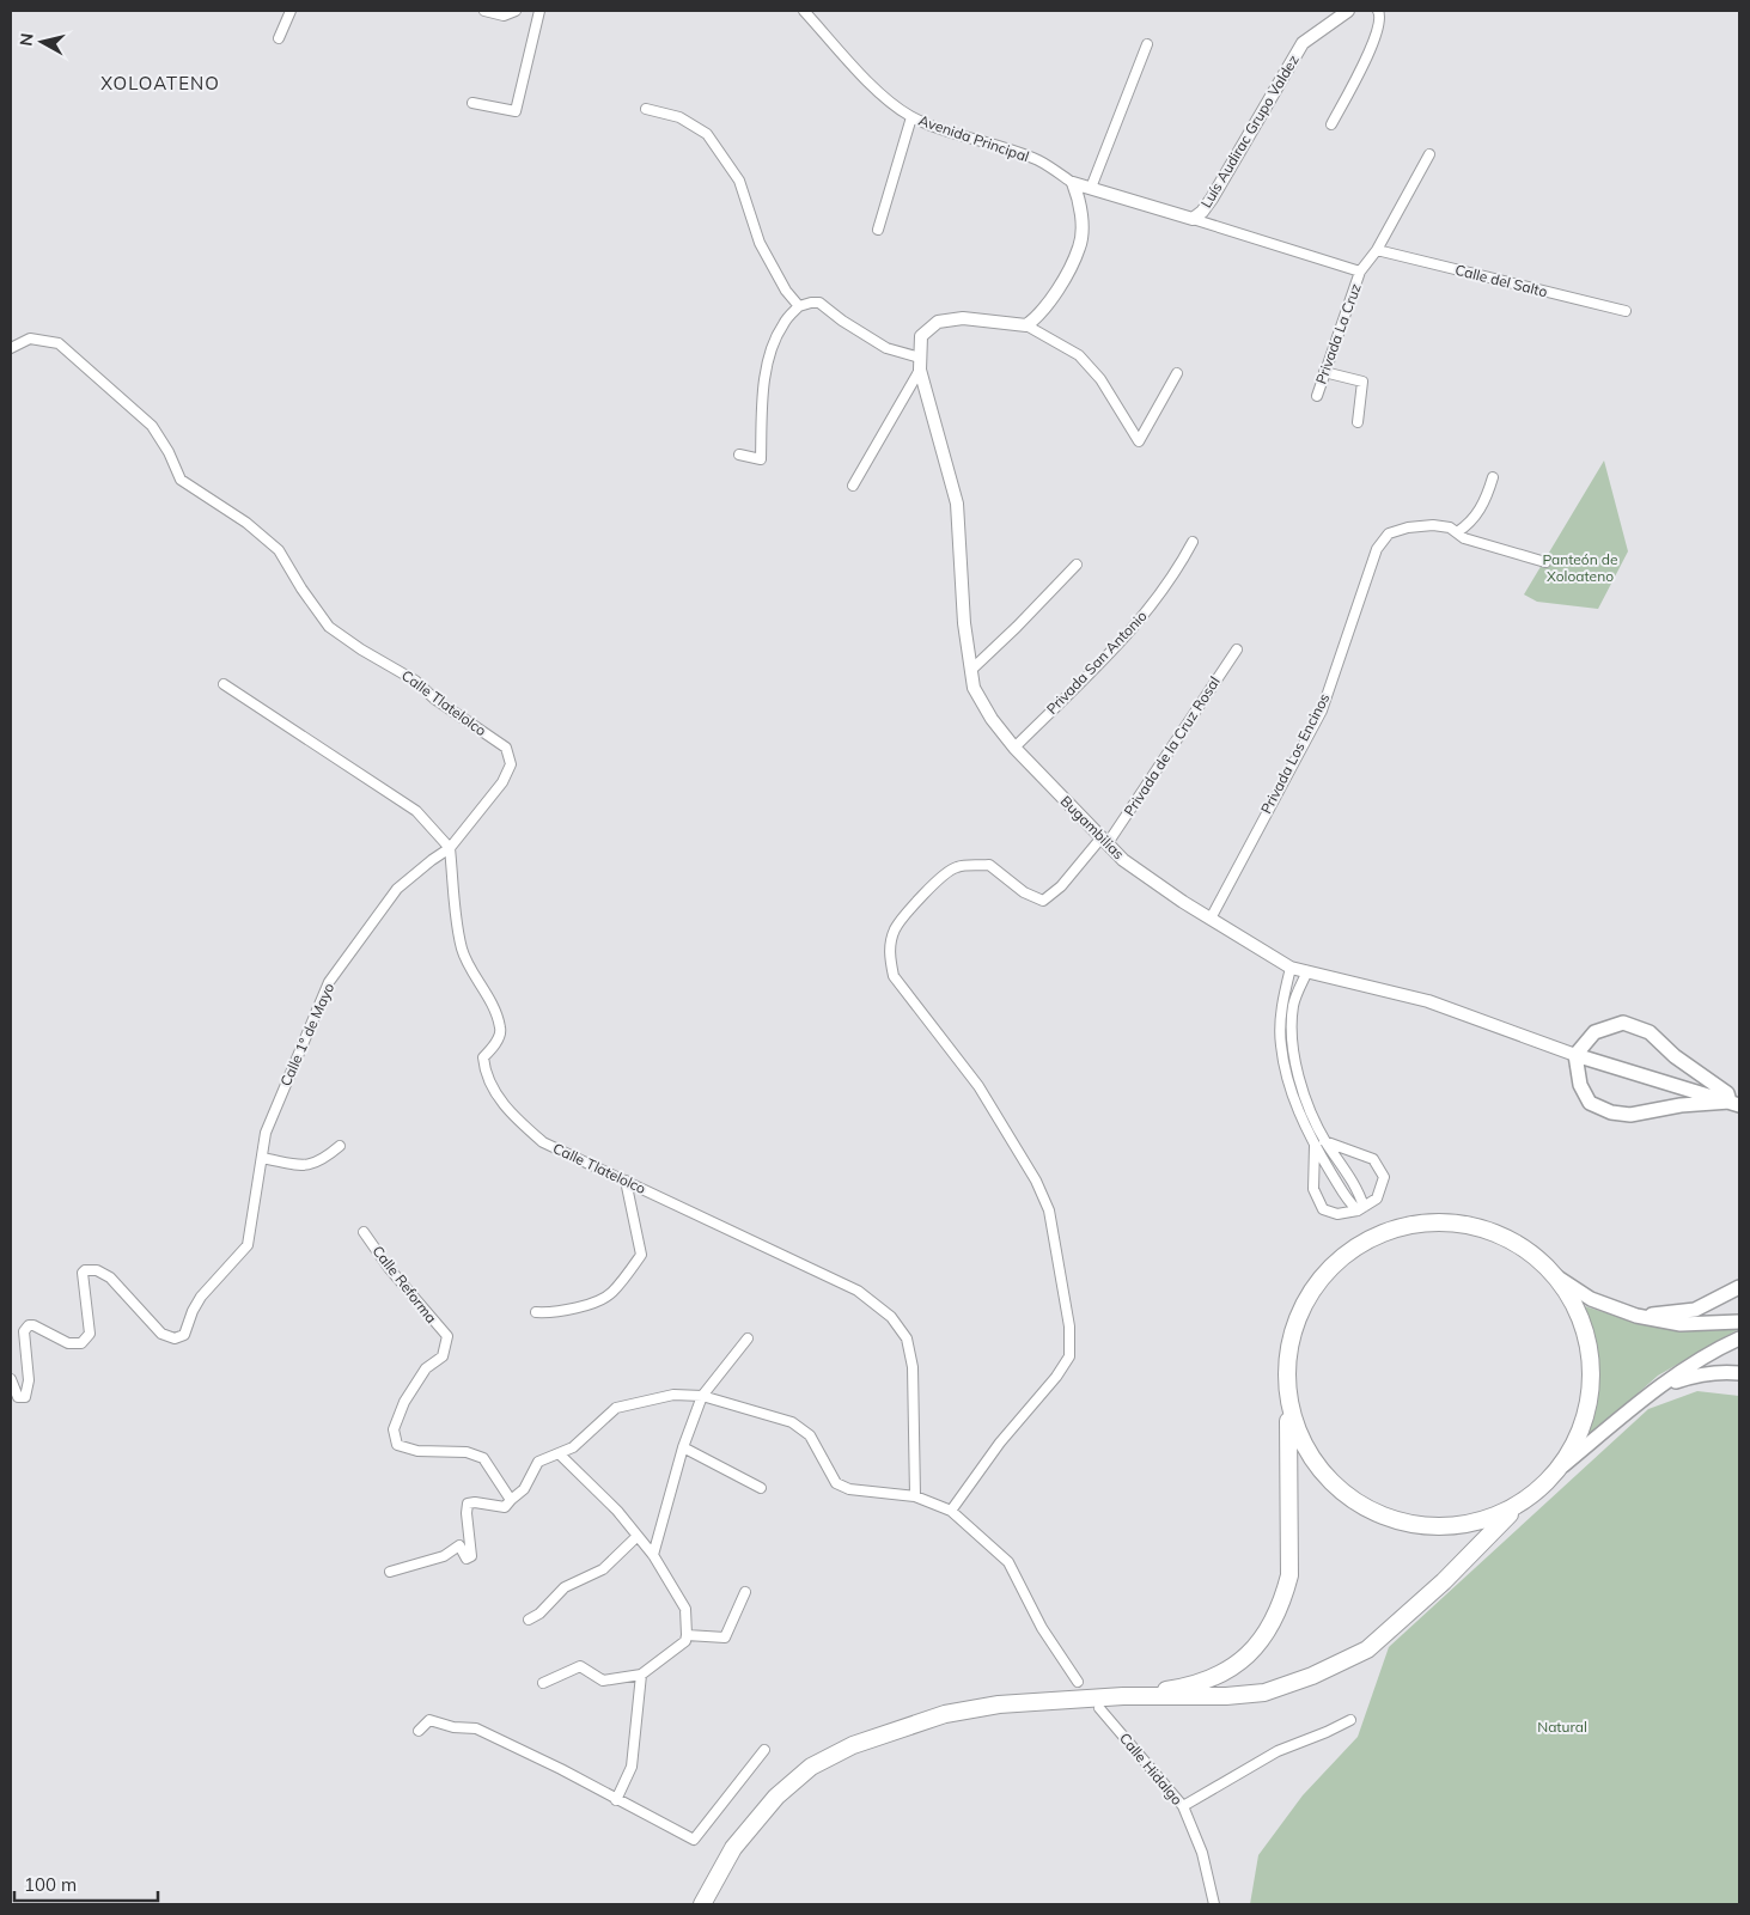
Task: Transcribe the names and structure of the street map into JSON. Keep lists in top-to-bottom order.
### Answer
{
  "streets": {
    "main road": ["Luís Audirac Grupo Valdez", "Bugambilias"],
    "street": [
      "Avenida Principal",
      "Calle del Salto",
      "Privada La Cruz",
      "Privada San Antonio",
      "Calle Tlatelolco",
      "Privada de la Cruz Rosal",
      "Privada Los Encinos",
      "Calle 1° de Mayo",
      "Calle Reforma",
      "Calle Hidalgo"
    ]
  },
  "crossings": [
    ["Luís Audirac Grupo Valdez", "Avenida Principal"],
    ["Privada San Antonio", "Bugambilias"],
    ["Calle Tlatelolco", "Calle 1° de Mayo"],
    ["Privada de la Cruz Rosal", "Bugambilias"],
    ["Privada Los Encinos", "Bugambilias"]
  ],
  "districts": ["XOLOATENO"],
  "parks": ["Panteón de Xoloateno", "Natural"],
  "scale_bar": "100 m",
  "north": "left"
}
